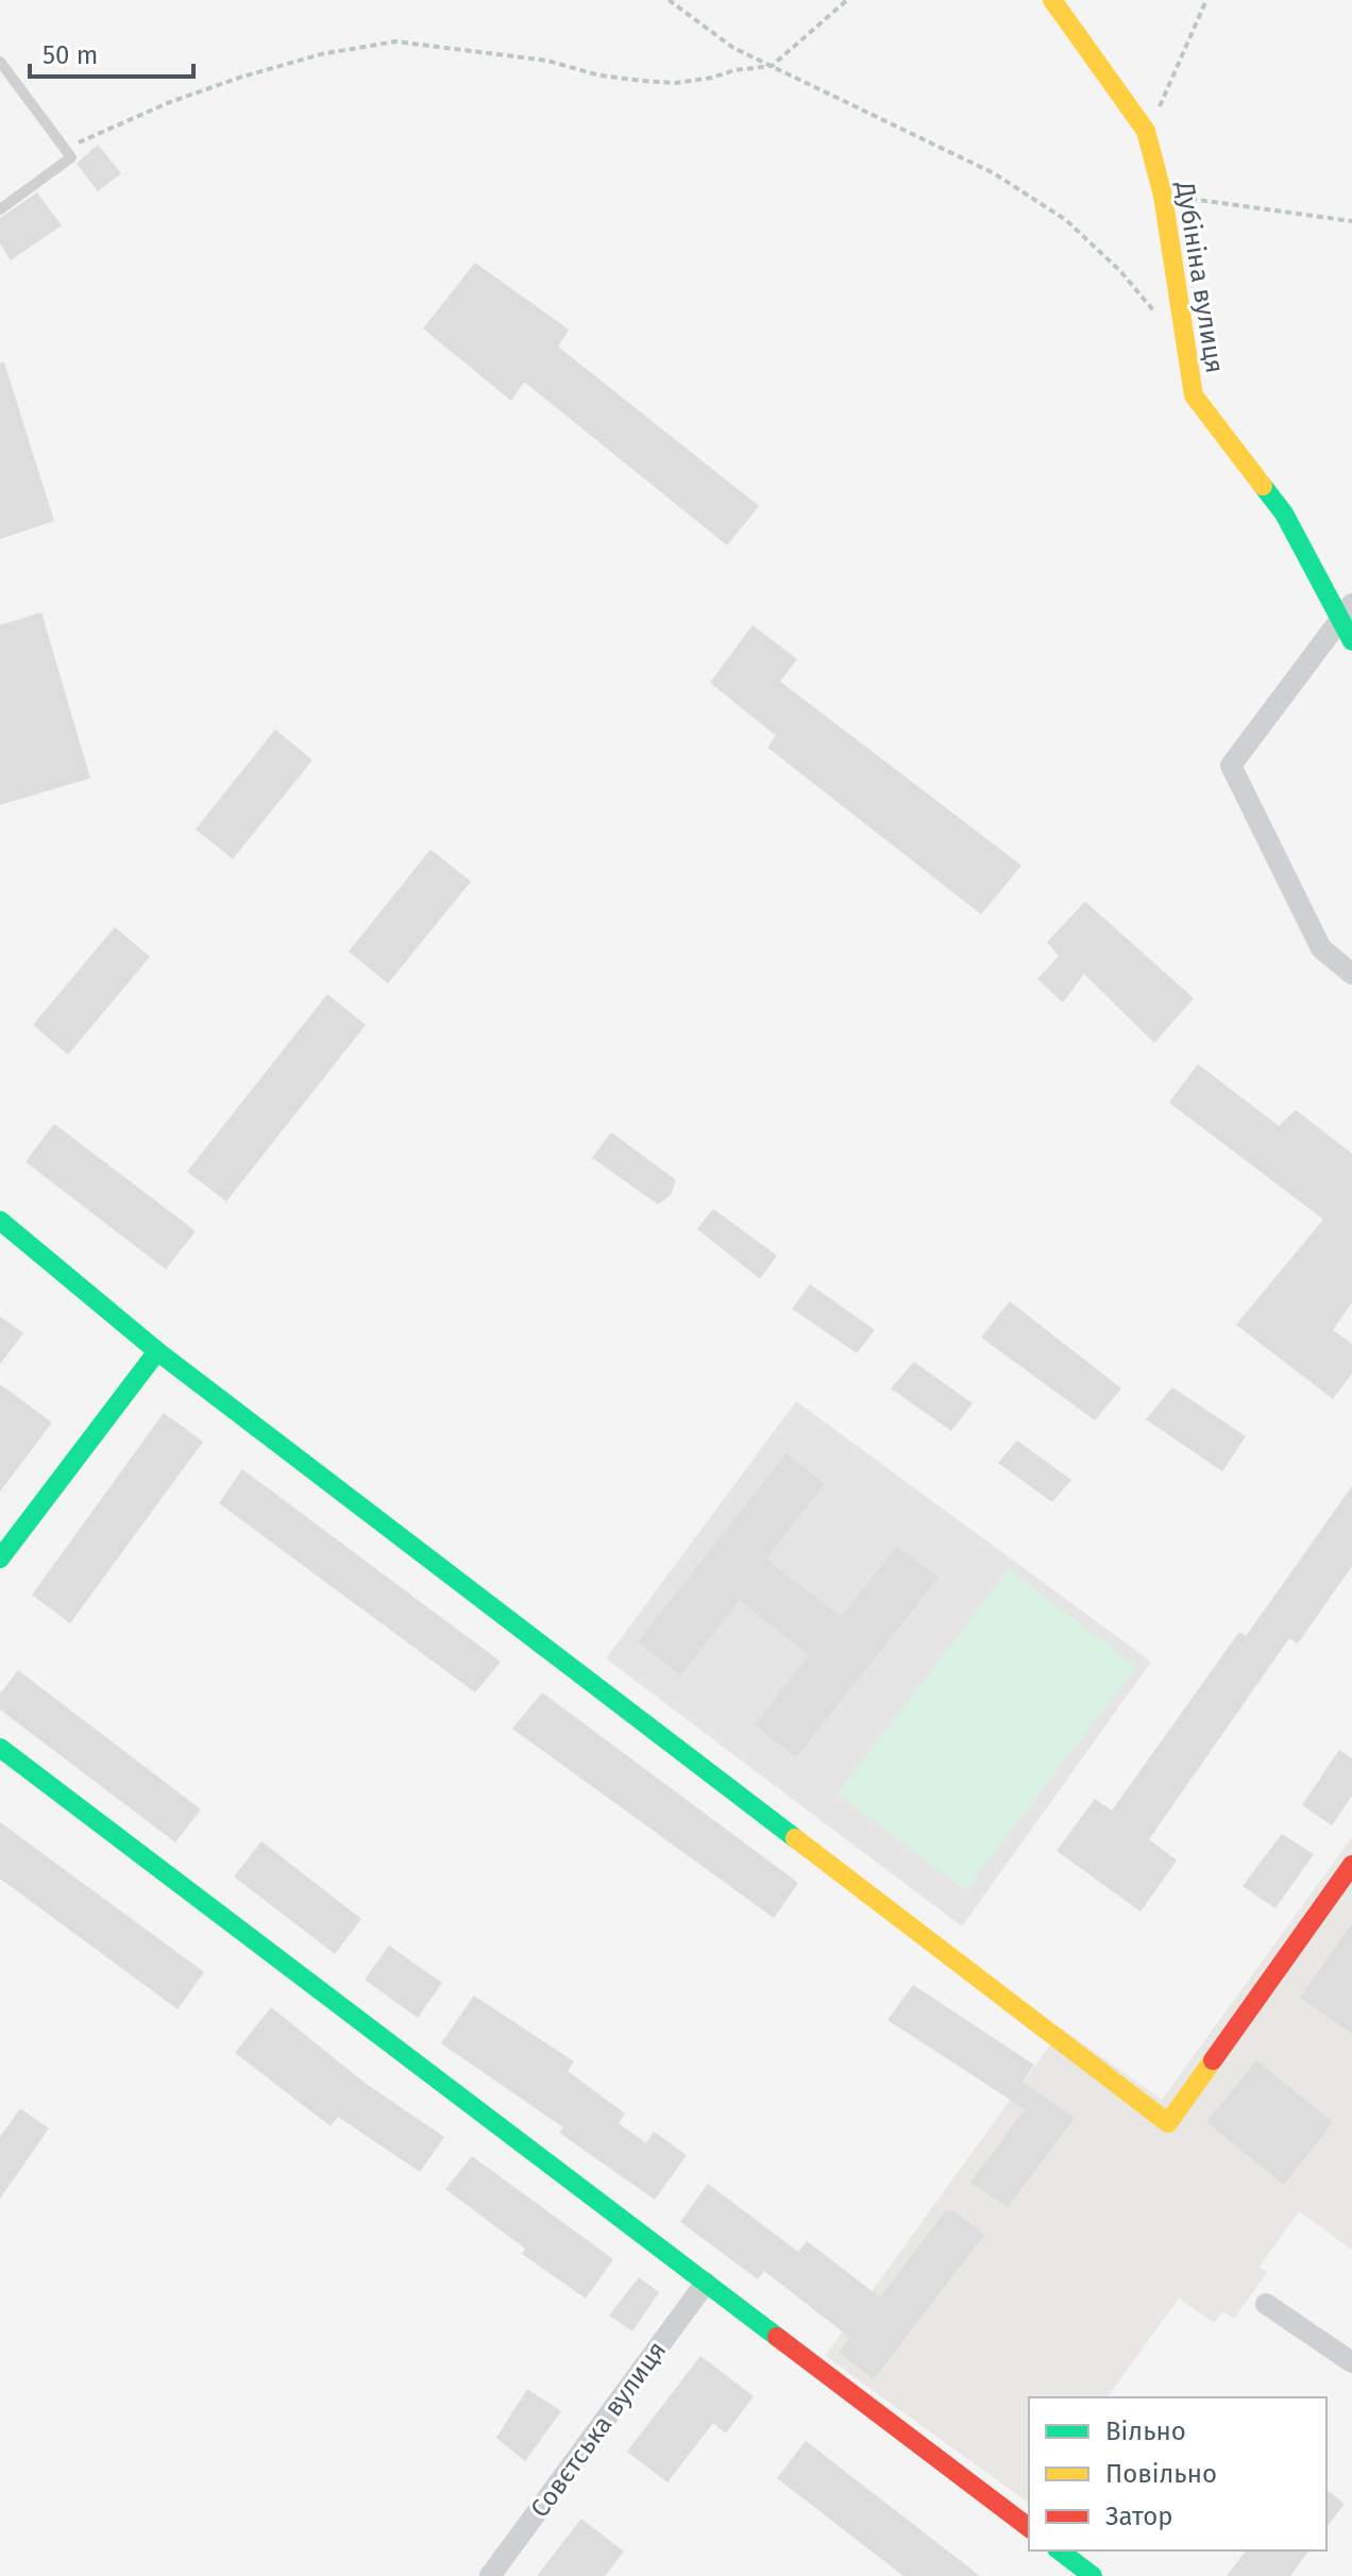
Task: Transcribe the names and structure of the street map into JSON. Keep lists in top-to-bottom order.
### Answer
{
  "streets": {
    "street": ["Дубініна вулиця", "Совєтська вулиця"]
  },
  "legend": ["Вільно", "Повільно", "Затор"],
  "scale_bar": "50 m"
}
